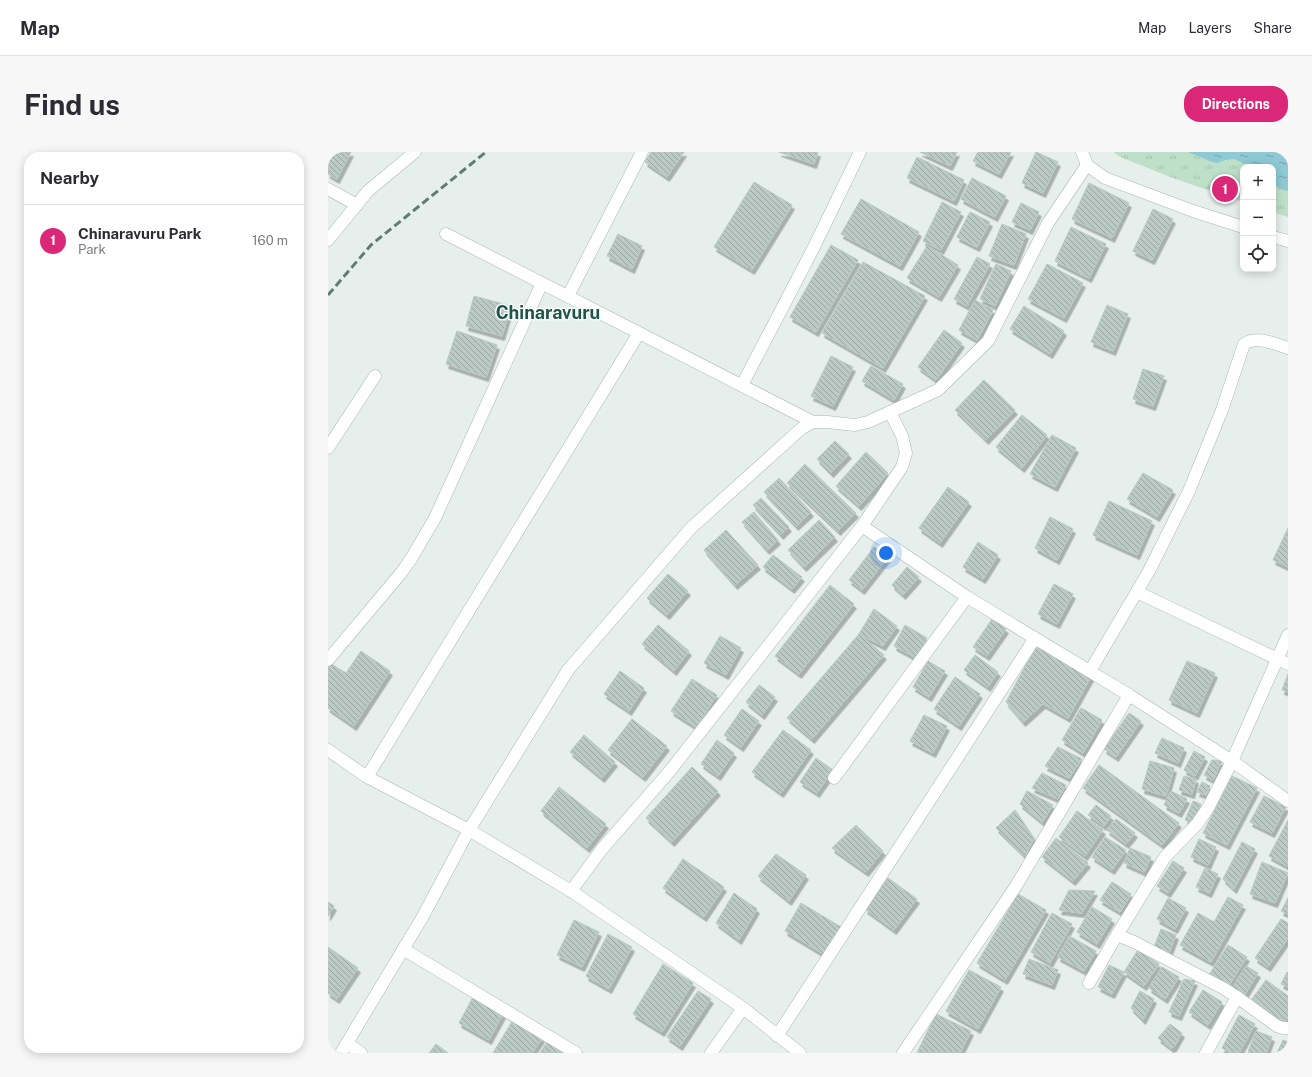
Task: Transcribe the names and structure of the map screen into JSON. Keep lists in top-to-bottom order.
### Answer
{
  "districts": ["Chinaravuru"],
  "page": {
    "header": "Map",
    "nav": ["Map", "Layers", "Share"],
    "buttons": "Directions",
    "title": "Find us",
    "heading": "Nearby",
    "map_buttons": ["+", "−"],
    "pins": "1",
    "list": [
      {
        "mark": "1",
        "name": "Chinaravuru Park",
        "note": "Park",
        "value": "160 m"
      }
    ]
  }
}
